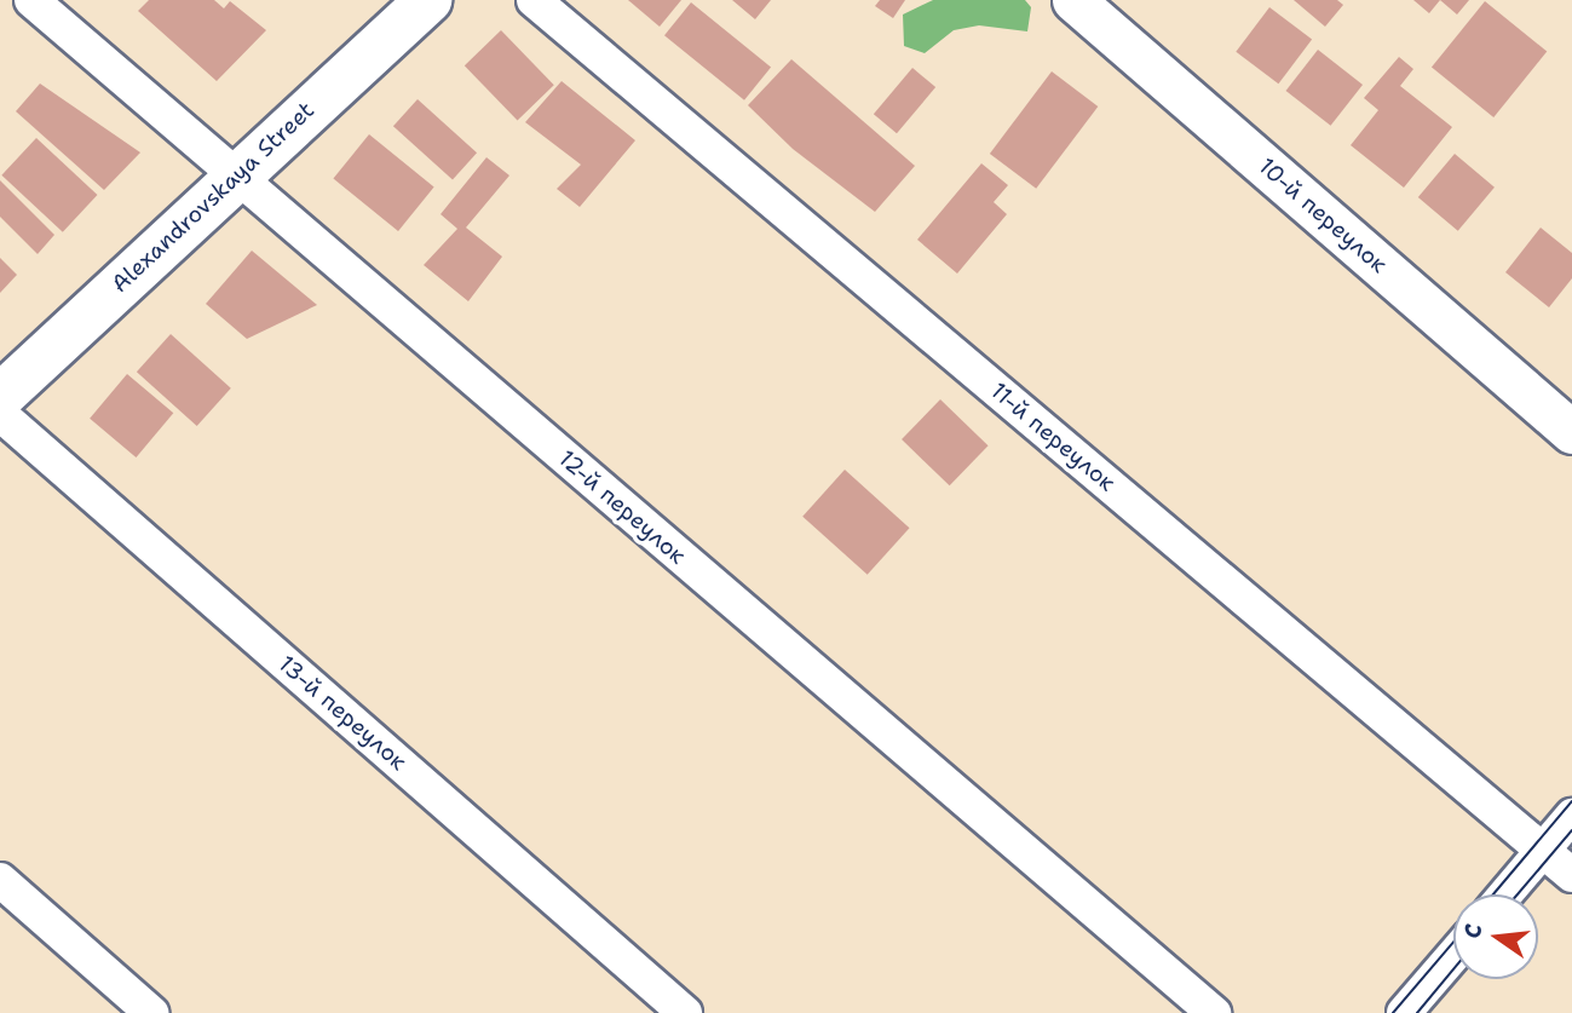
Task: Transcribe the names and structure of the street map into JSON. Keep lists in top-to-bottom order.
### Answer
{
  "streets": {
    "main road": ["Alexandrovskaya Street"],
    "street": [
      "10-й переулок",
      "11-й переулок",
      "12-й переулок",
      "13-й переулок"
    ]
  },
  "crossings": [
    ["Alexandrovskaya Street", "12-й переулок"]
  ],
  "north": "left"
}
